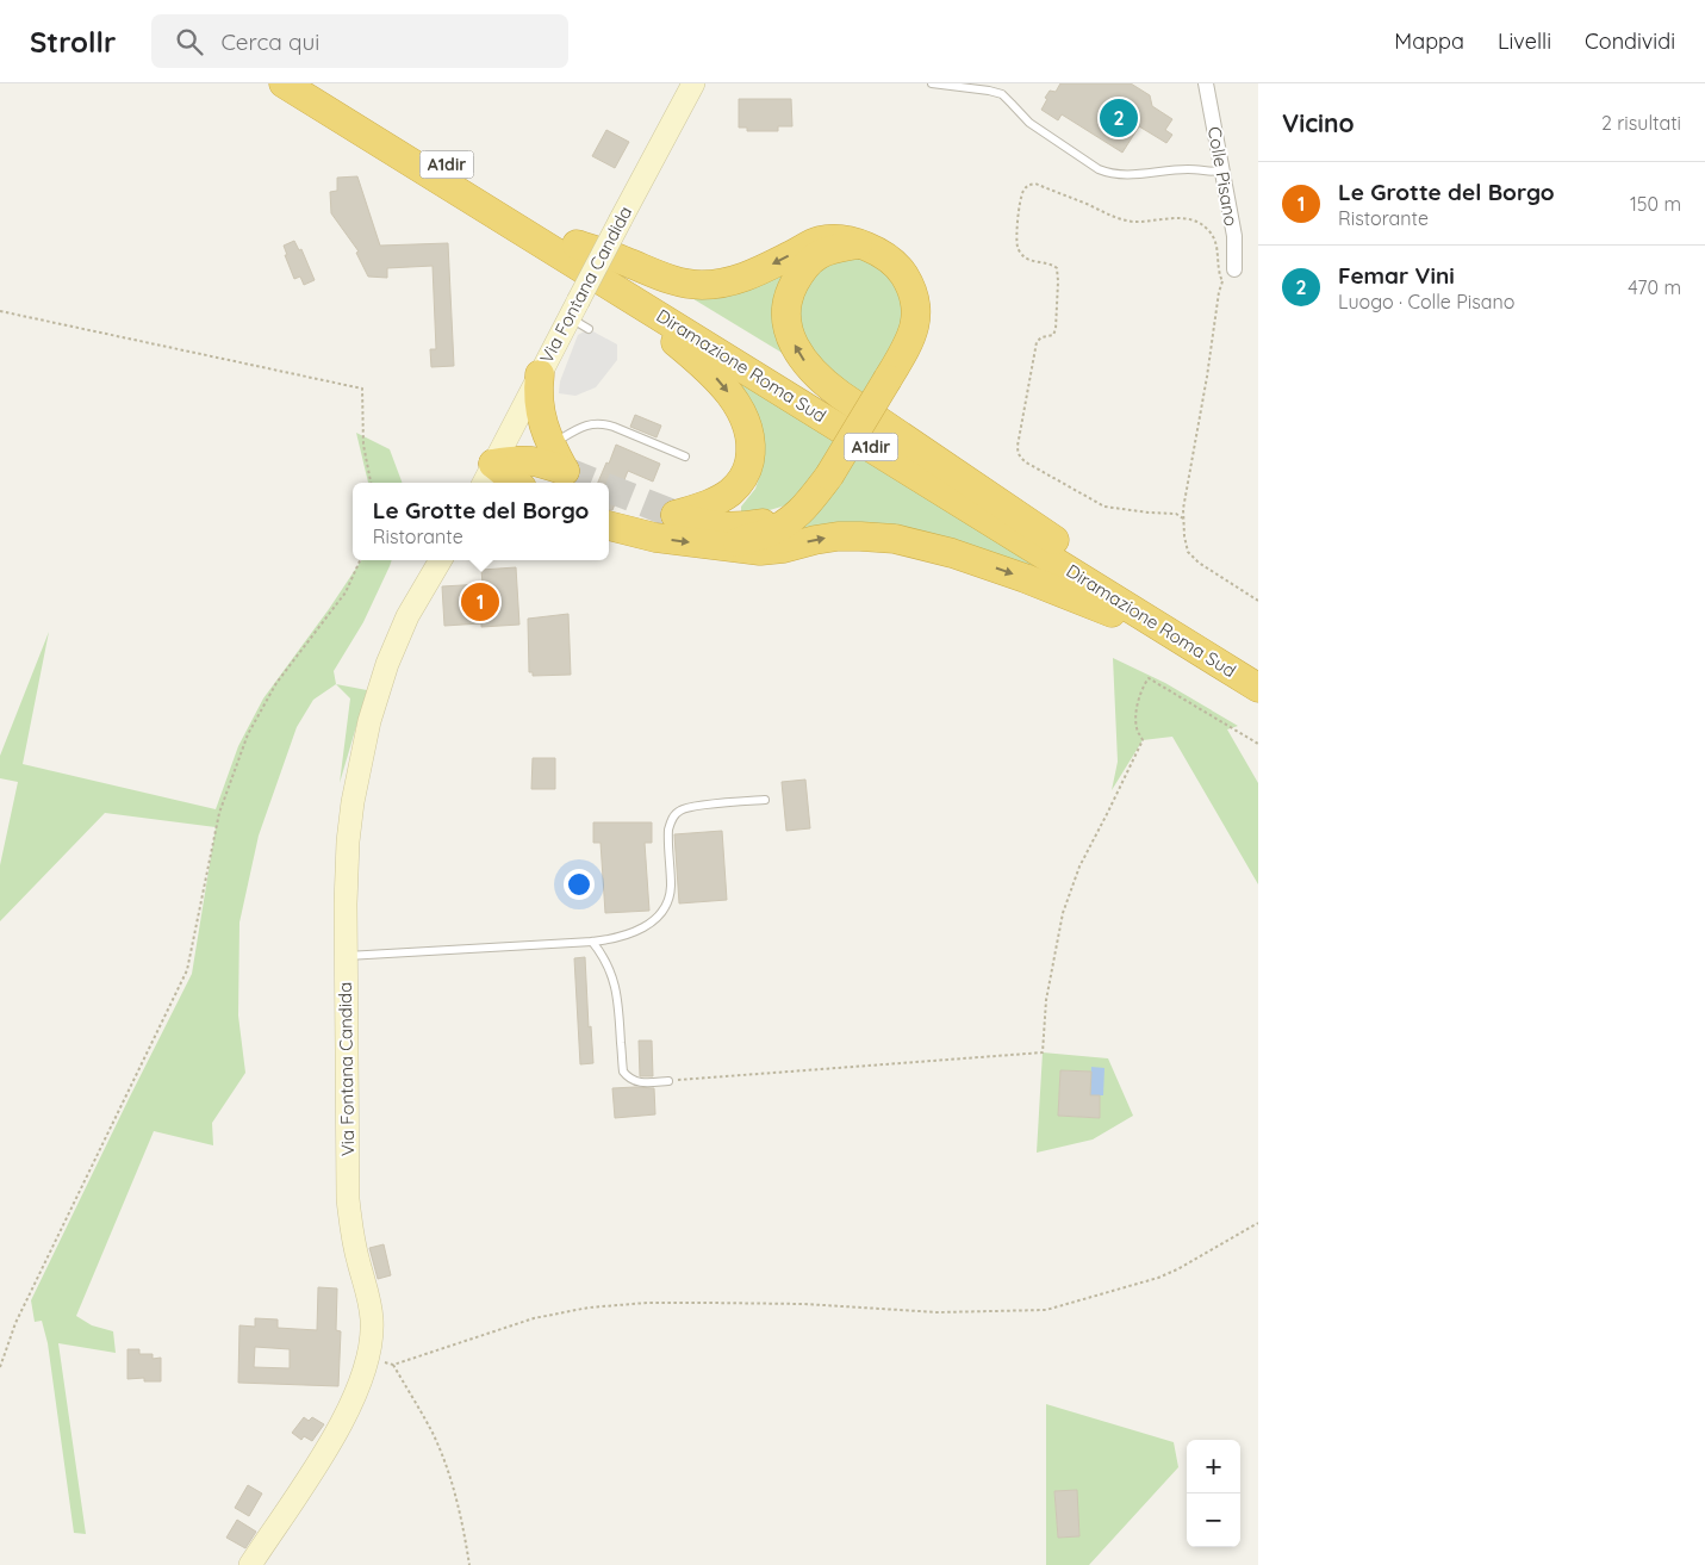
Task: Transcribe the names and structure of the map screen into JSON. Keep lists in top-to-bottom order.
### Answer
{
  "streets": {
    "highway": ["A1dir", "Diramazione Roma Sud"],
    "main road": ["Via Fontana Candida"],
    "street": ["Colle Pisano"]
  },
  "page": {
    "header": "Strollr",
    "search": "Cerca qui",
    "nav": ["Mappa", "Livelli", "Condividi"],
    "heading": ["Vicino", "2 risultati"],
    "pins": ["2", "1"],
    "list": [
      {
        "mark": "1",
        "name": "Le Grotte del Borgo",
        "note": "Ristorante",
        "value": "150 m"
      },
      {
        "mark": "2",
        "name": "Femar Vini",
        "note": "Luogo · Colle Pisano",
        "value": "470 m"
      }
    ],
    "popup": ["Le Grotte del Borgo", "Ristorante"],
    "map_buttons": ["+", "−"]
  }
}
